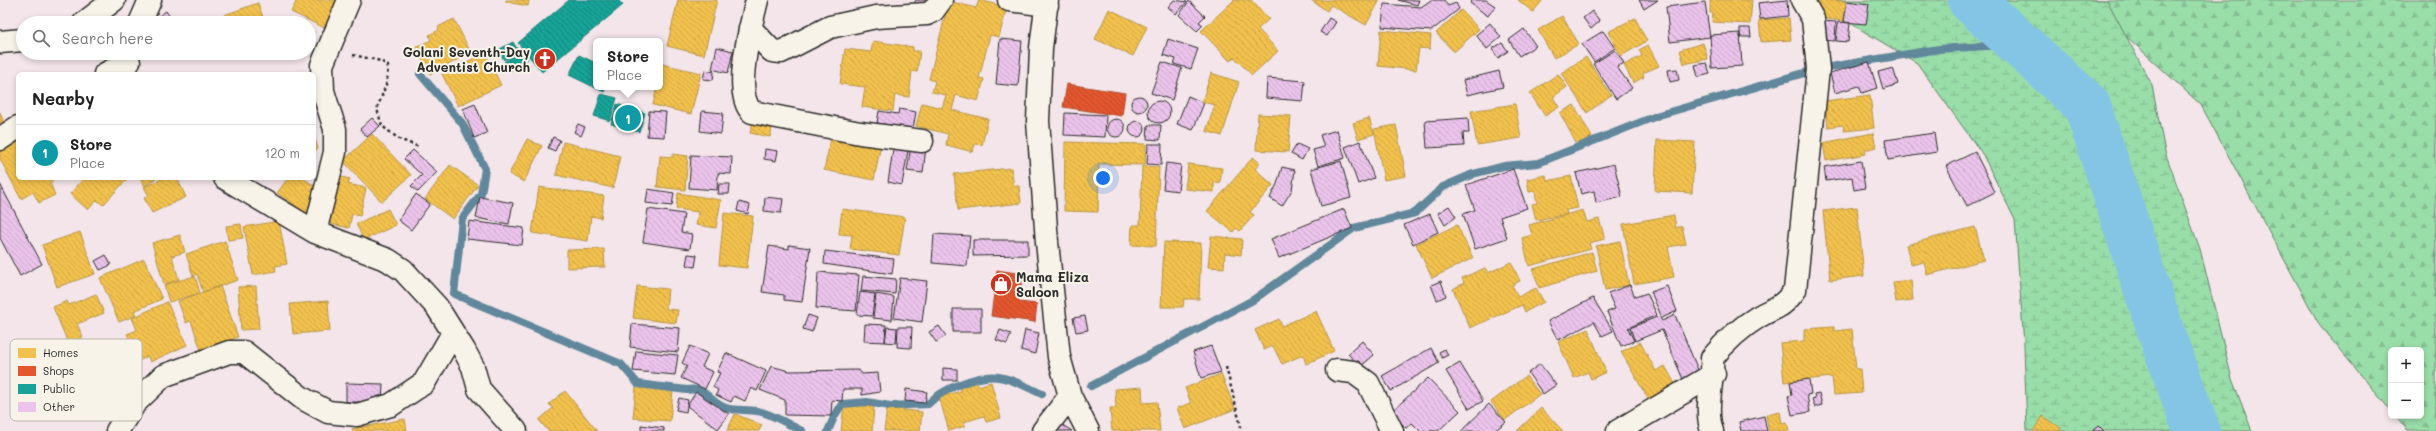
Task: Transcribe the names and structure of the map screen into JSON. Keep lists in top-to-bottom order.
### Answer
{
  "places": {
    "church": ["Golani Seventh-Day Adventist Church"],
    "shop": ["Mama Eliza Saloon"]
  },
  "legend": [
    "Homes",
    "Shops",
    "Public",
    "Other"
  ],
  "page": {
    "search": "Search here",
    "popup": ["Store", "Place"],
    "heading": "Nearby",
    "pins": "1",
    "list": [
      {
        "mark": "1",
        "name": "Store",
        "note": "Place",
        "value": "120 m"
      }
    ],
    "map_buttons": ["+", "−"]
  }
}
